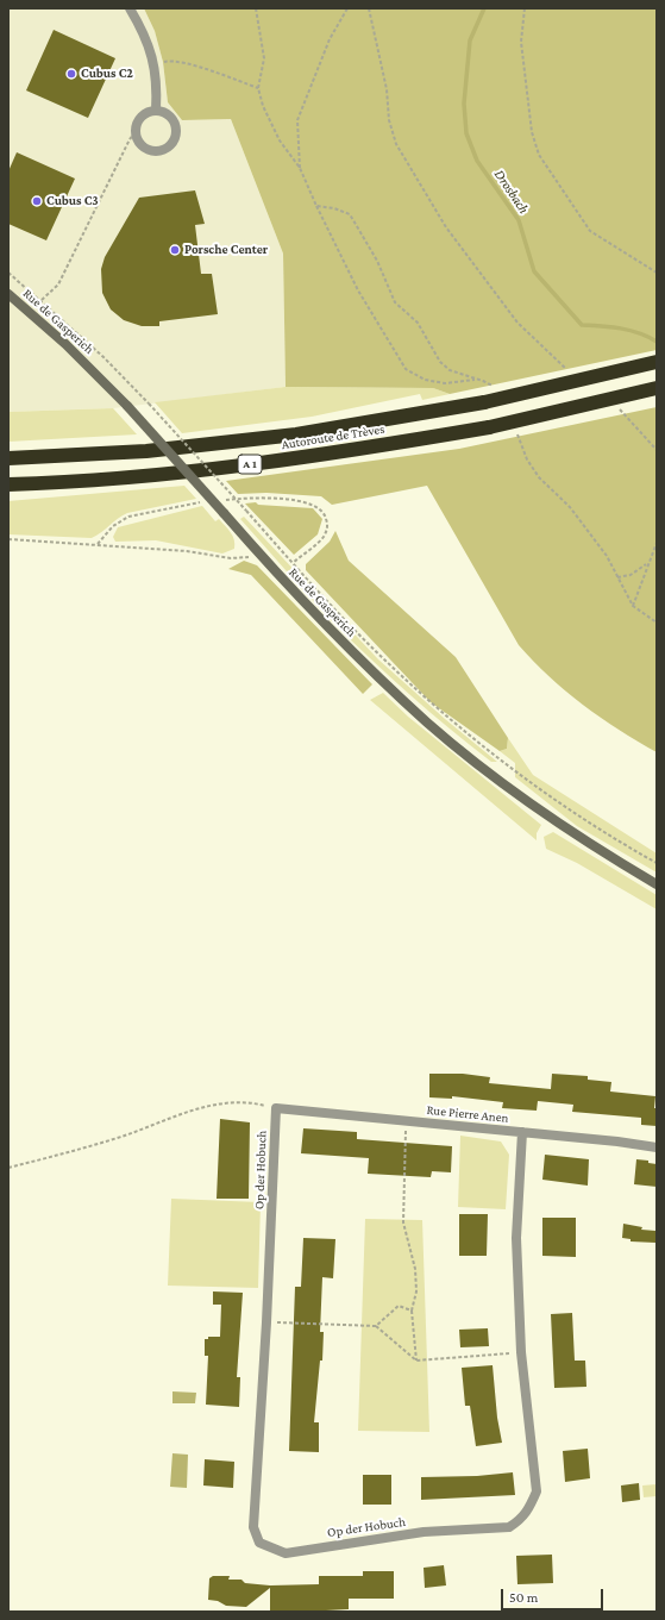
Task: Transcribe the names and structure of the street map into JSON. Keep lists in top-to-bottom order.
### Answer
{
  "streets": {
    "highway": ["Autoroute de Trèves", "A 1"],
    "main road": ["Rue de Gasperich"],
    "street": ["Rue Pierre Anen", "Op der Hobuch"]
  },
  "crossings": [
    ["Rue Pierre Anen", "Op der Hobuch"]
  ],
  "water": ["Drosbach"],
  "places": ["Cubus C2", "Cubus C3", "Porsche Center"],
  "scale_bar": "50 m"
}
